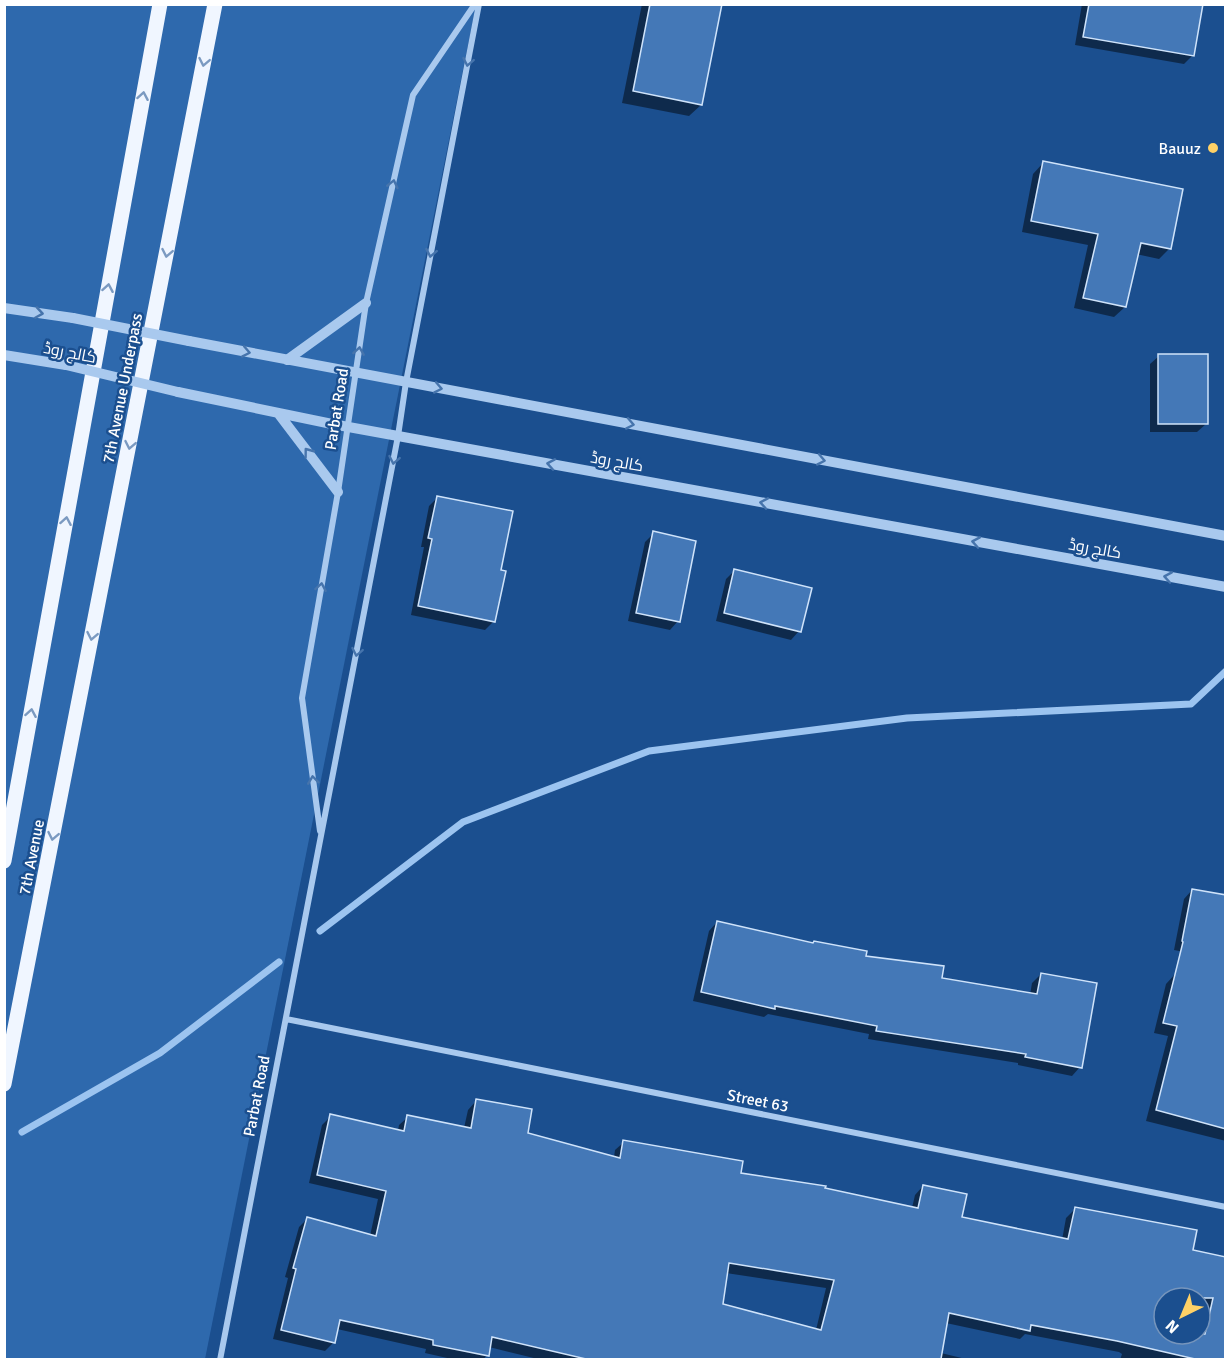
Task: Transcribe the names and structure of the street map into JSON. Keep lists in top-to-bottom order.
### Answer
{
  "streets": {
    "main road": ["7th Avenue Underpass", "7th Avenue"],
    "street": ["کالج روڈ", "Parbat Road", "Street 63"]
  },
  "crossings": [
    ["کالج روڈ", "Parbat Road"],
    ["7th Avenue Underpass", "7th Avenue"],
    ["Parbat Road", "Street 63"]
  ],
  "one_way": ["7th Avenue"],
  "places": ["Bauuz"],
  "north": "bottom left"
}
